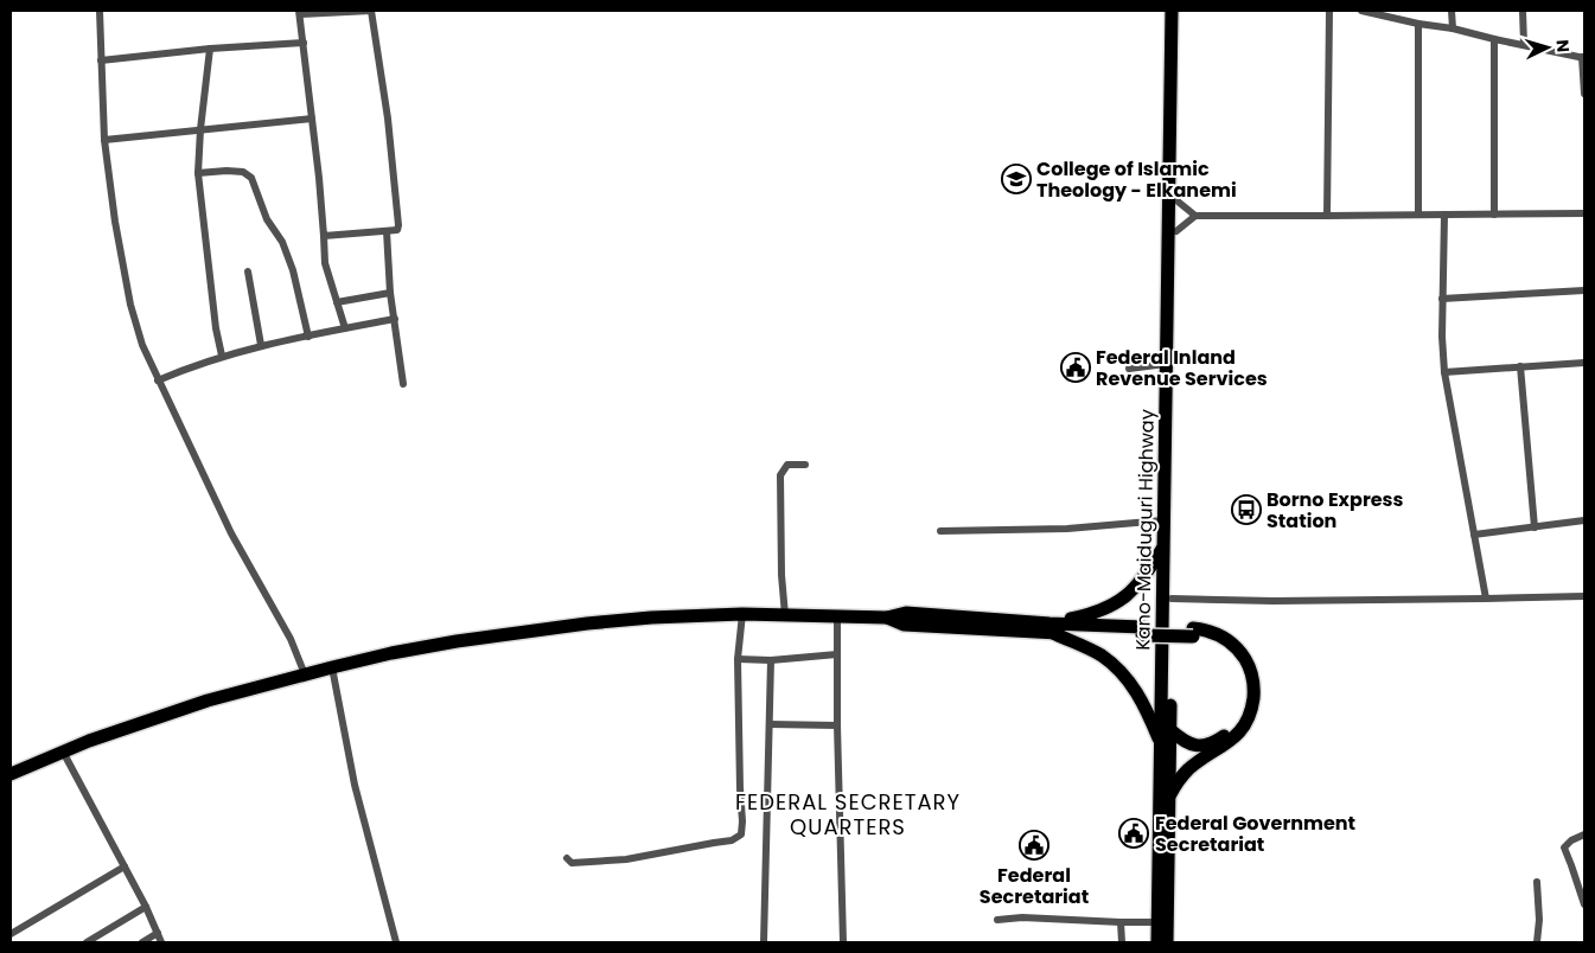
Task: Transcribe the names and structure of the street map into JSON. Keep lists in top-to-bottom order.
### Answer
{
  "streets": {
    "highway": ["Kano-Maiduguri Highway"]
  },
  "districts": ["FEDERAL SECRETARY QUARTERS"],
  "places": {
    "school or university": ["College of Islamic Theology - Elkanemi"],
    "public building": ["Federal Inland Revenue Services", "Federal Government Secretariat", "Federal Secretariat"],
    "bus stop": ["Borno Express Station"]
  },
  "north": "right"
}
